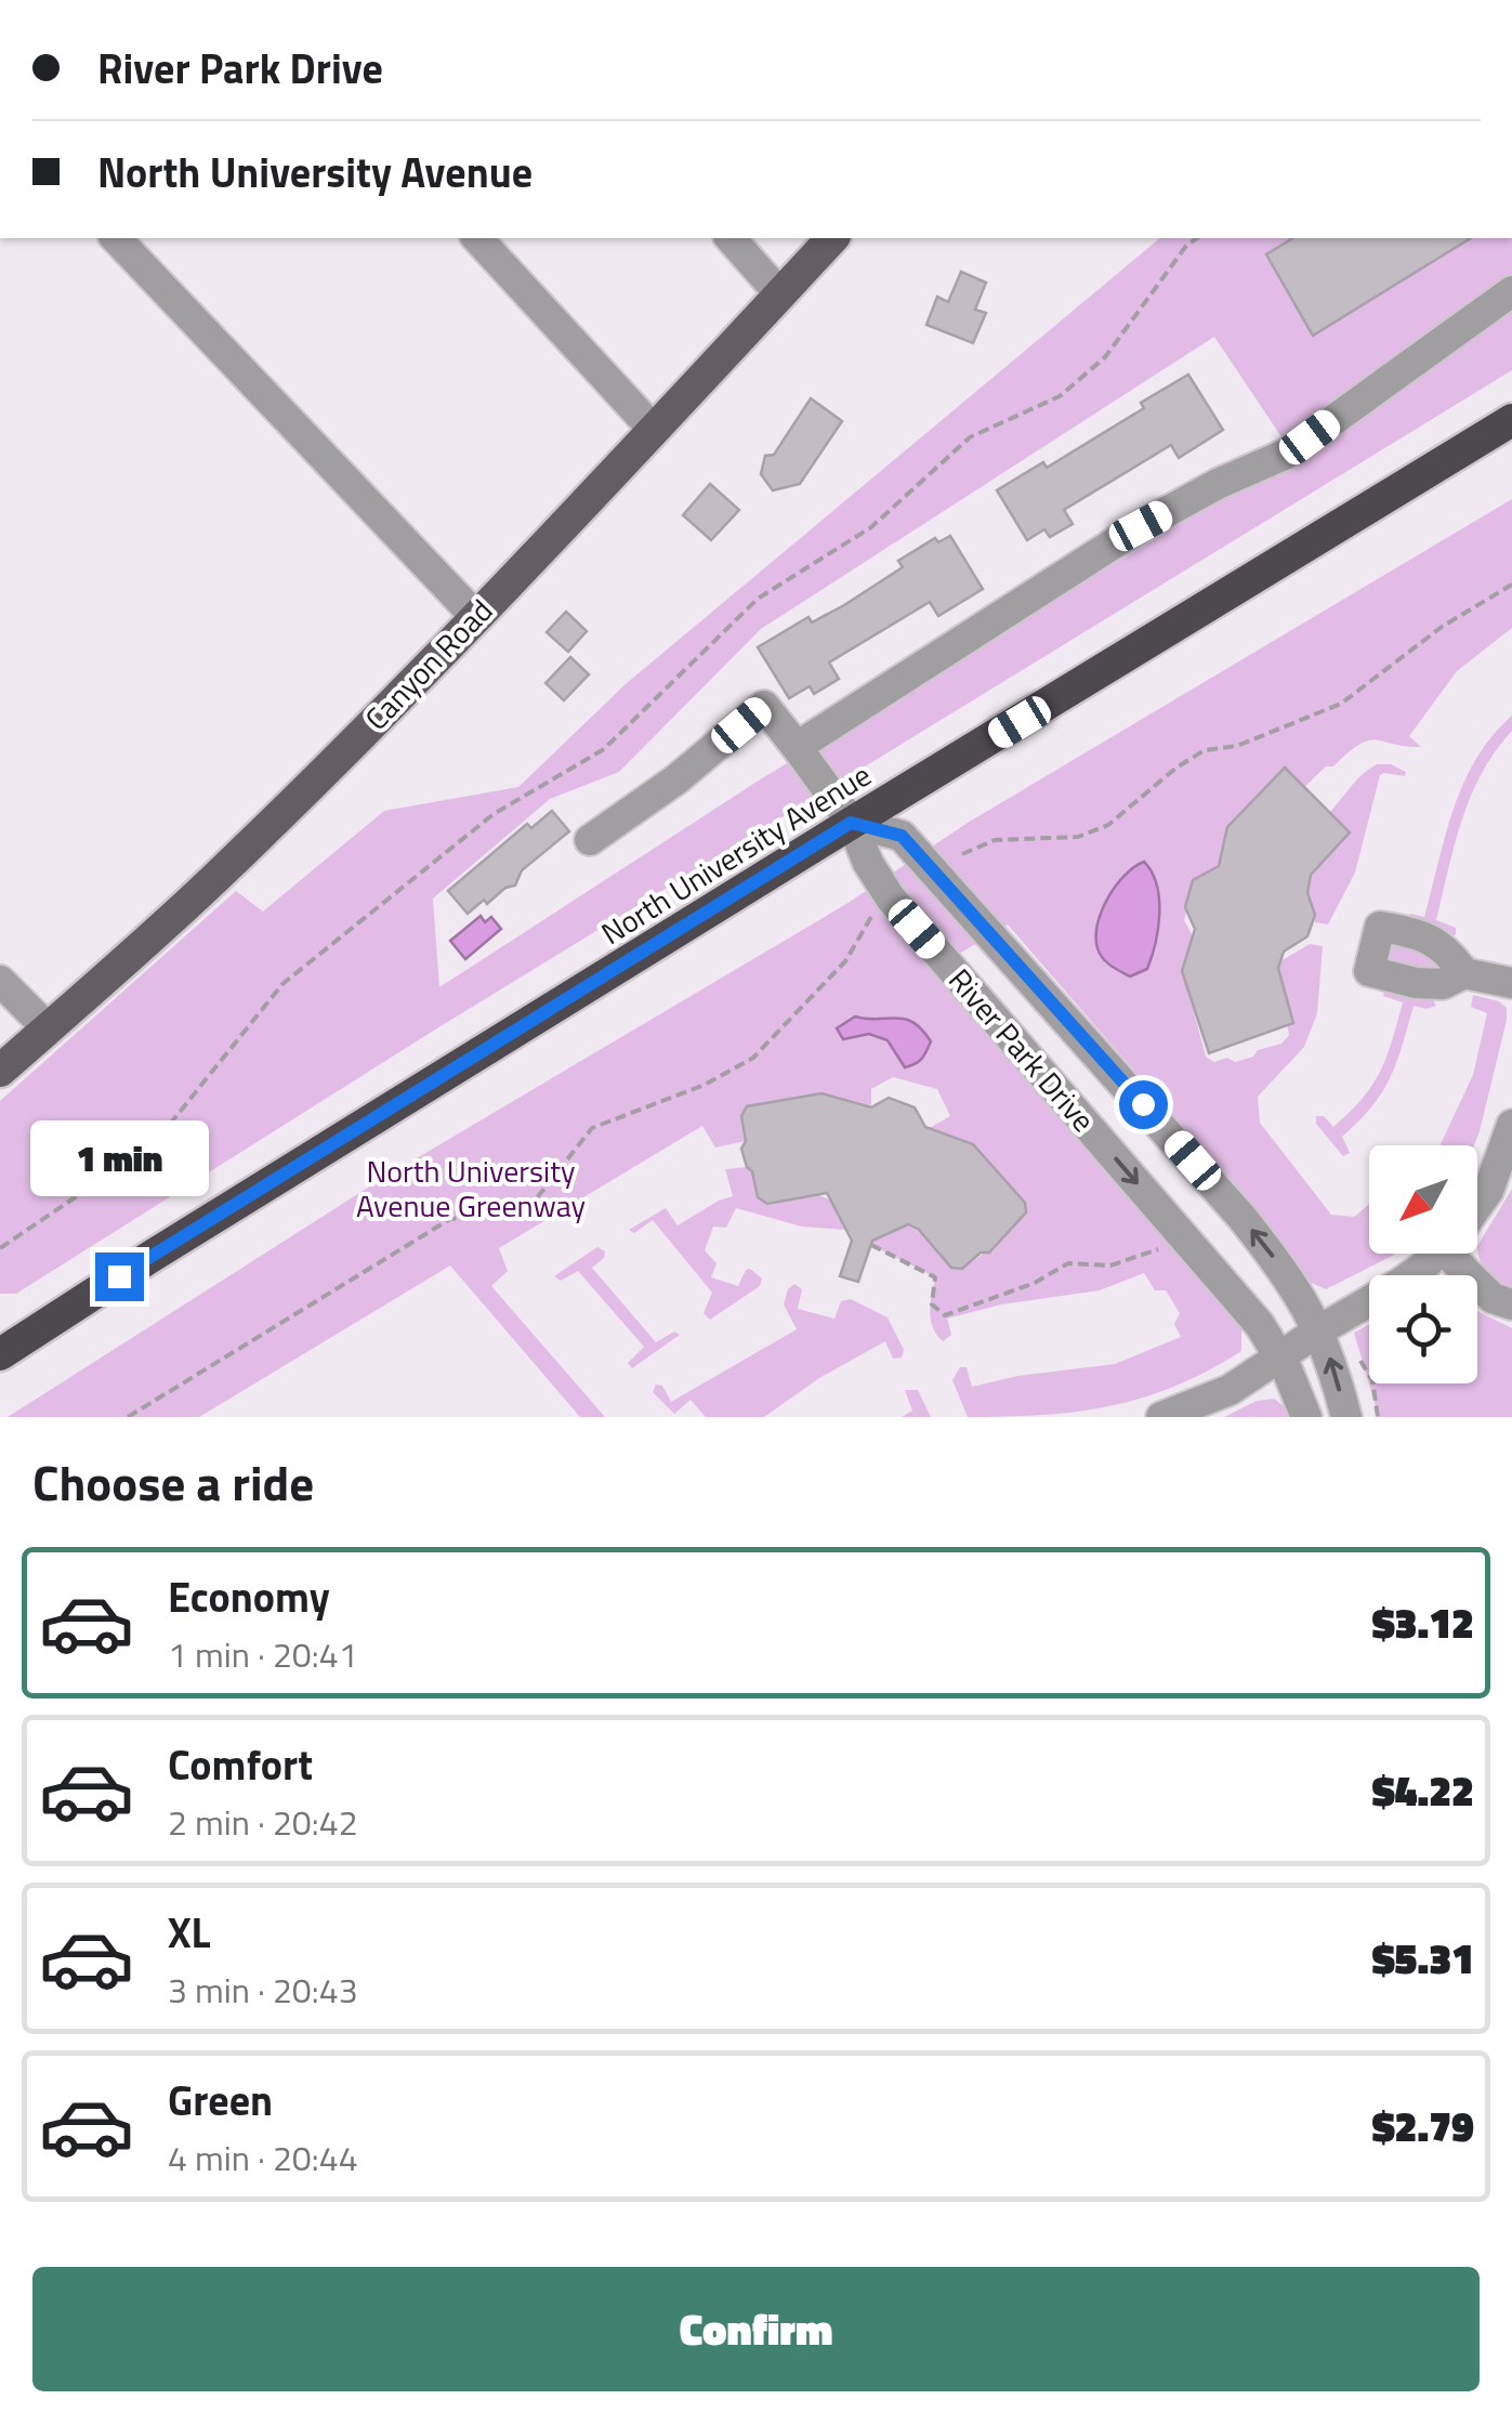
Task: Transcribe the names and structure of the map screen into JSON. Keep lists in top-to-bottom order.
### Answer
{
  "streets": {
    "highway": ["North University Avenue"],
    "main road": ["Canyon Road"],
    "street": ["River Park Drive"]
  },
  "crossings": [
    ["North University Avenue", "River Park Drive"]
  ],
  "parks": ["North University Avenue Greenway"],
  "north": "bottom left",
  "page": {
    "banner": ["River Park Drive", "North University Avenue"],
    "bubble": "1 min",
    "heading": "Choose a ride",
    "list": [
      {
        "name": "Economy",
        "note": "1 min · 20:41",
        "value": "$3.12"
      },
      {
        "name": "Comfort",
        "note": "2 min · 20:42",
        "value": "$4.22"
      },
      {
        "name": "XL",
        "note": "3 min · 20:43",
        "value": "$5.31"
      },
      {
        "name": "Green",
        "note": "4 min · 20:44",
        "value": "$2.79"
      }
    ],
    "buttons": "Confirm"
  }
}
